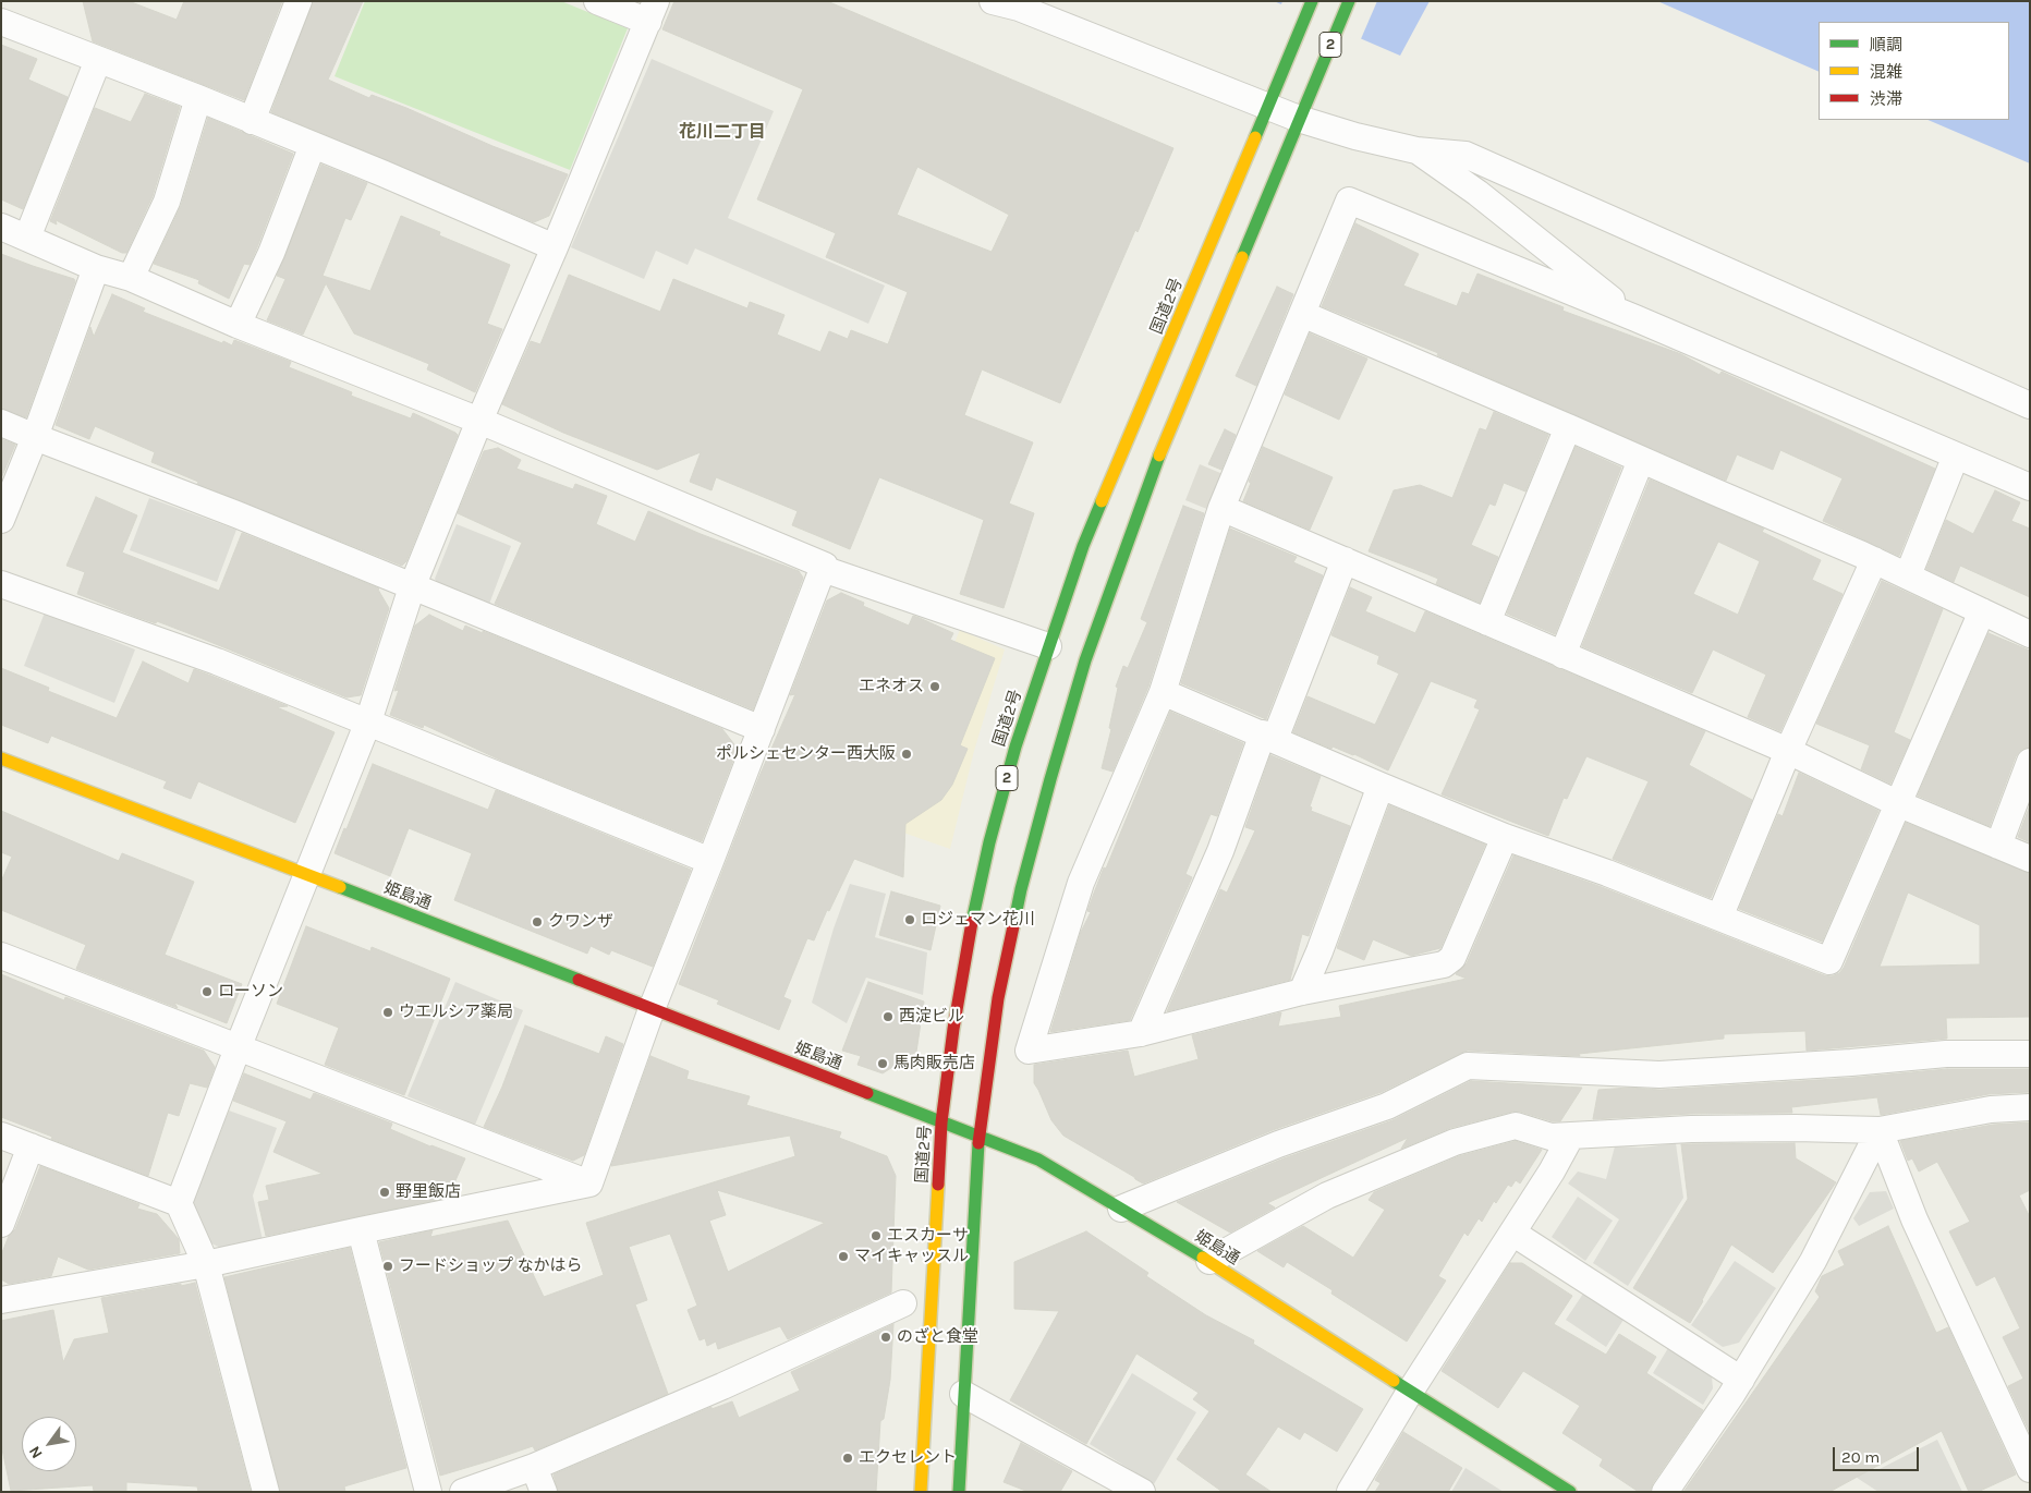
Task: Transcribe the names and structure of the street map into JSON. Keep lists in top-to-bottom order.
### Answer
{
  "streets": {
    "main road": ["2", "国道2号", "姫島通"]
  },
  "crossings": [
    ["2", "姫島通"],
    ["国道2号", "姫島通"]
  ],
  "districts": ["花川二丁目"],
  "places": [
    "エネオス",
    "ポルシェセンター西大阪",
    "ロジェマン花川",
    "クワンザ",
    "ローソン",
    "ウエルシア薬局",
    "西淀ビル",
    "馬肉販売店",
    "野里飯店",
    "エスカーサ",
    "マイキャッスル",
    "フードショップ なかはら",
    "のざと食堂",
    "エクセレント"
  ],
  "legend": ["順調", "混雑", "渋滞"],
  "scale_bar": "20 m",
  "north": "bottom left"
}
